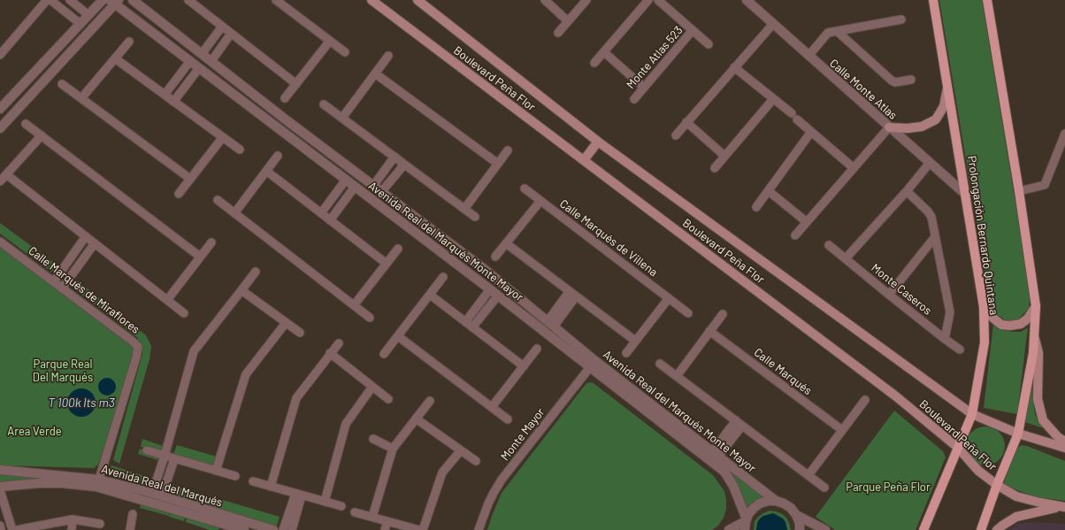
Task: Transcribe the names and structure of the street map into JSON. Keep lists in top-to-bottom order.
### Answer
{
  "streets": {
    "main road": ["Boulevard Peña Flor", "Prolongación Bernardo Quintana"],
    "street": [
      "Monte Atlas 523",
      "Calle Monte Atlas",
      "Calle Marqués de Villena",
      "Avenida Real del Marqués Monte Mayor",
      "Monte Caseros",
      "Calle Marqués de Miraflores",
      "Calle Marqués",
      "Monte Mayor",
      "Avenida Real del Marqués"
    ]
  },
  "crossings": [
    ["Boulevard Peña Flor", "Prolongación Bernardo Quintana"],
    ["Calle Monte Atlas", "Prolongación Bernardo Quintana"],
    ["Avenida Real del Marqués Monte Mayor", "Monte Mayor"],
    ["Calle Marqués de Miraflores", "Avenida Real del Marqués"]
  ],
  "water": ["T 100k lts m3"],
  "parks": ["Parque Real Del Marqués", "Area Verde", "Parque Peña Flor"]
}
